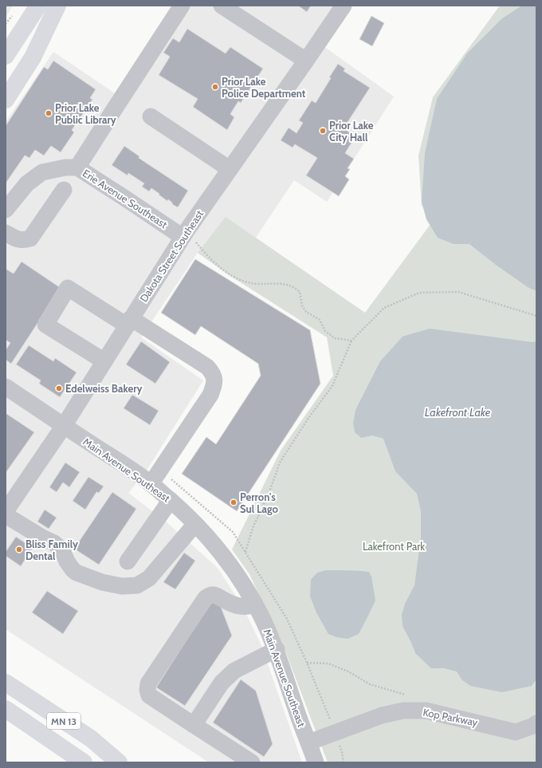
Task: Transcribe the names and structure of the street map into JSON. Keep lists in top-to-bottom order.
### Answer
{
  "streets": {
    "main road": ["MN 13"],
    "street": [
      "Erie Avenue Southeast",
      "Dakota Street Southeast",
      "Main Avenue Southeast",
      "Kop Parkway"
    ]
  },
  "crossings": [
    ["Erie Avenue Southeast", "Dakota Street Southeast"],
    ["Dakota Street Southeast", "Main Avenue Southeast"],
    ["Main Avenue Southeast", "Kop Parkway"]
  ],
  "water": ["Lakefront Lake"],
  "parks": ["Lakefront Park"],
  "places": [
    "Prior Lake Police Department",
    "Prior Lake Public Library",
    "Prior Lake City Hall",
    "Edelweiss Bakery",
    "Perron's Sul Lago",
    "Bliss Family Dental"
  ]
}
